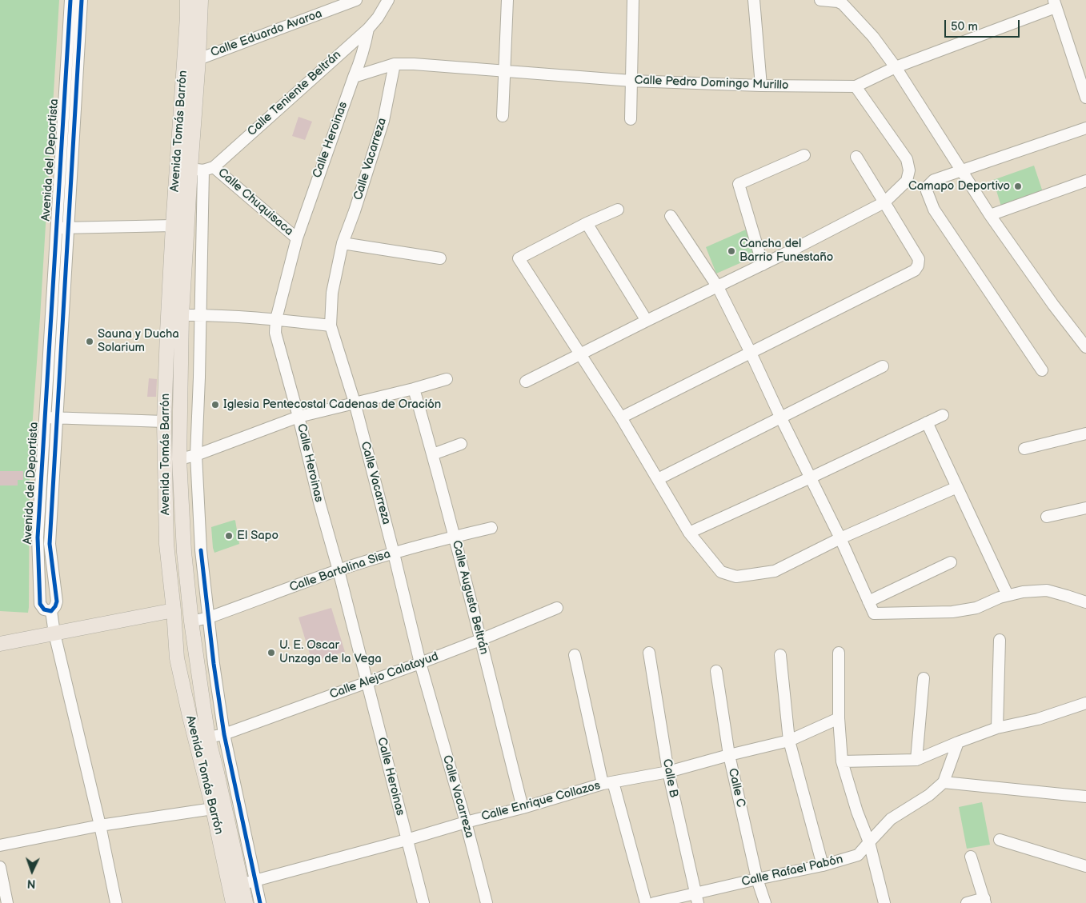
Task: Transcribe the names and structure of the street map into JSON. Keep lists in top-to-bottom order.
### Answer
{
  "streets": {
    "main road": ["Avenida Tomás Barrón"],
    "street": [
      "Calle Eduardo Avaroa",
      "Calle Pedro Domingo Murillo",
      "Calle Teniente Beltrán",
      "Calle Heroinas",
      "Calle Vacarreza",
      "Avenida del Deportista",
      "Calle Chuquisaca",
      "Calle Bartolina Sisa",
      "Calle Augusto Beltrán",
      "Calle Alejo Calatayud",
      "Calle B",
      "Calle C",
      "Calle Enrique Collazos",
      "Calle Rafael Pabón"
    ]
  },
  "crossings": [
    ["Calle Eduardo Avaroa", "Avenida Tomás Barrón"],
    ["Calle Pedro Domingo Murillo", "Calle Heroinas"],
    ["Calle Pedro Domingo Murillo", "Calle Vacarreza"],
    ["Calle Teniente Beltrán", "Avenida Tomás Barrón"],
    ["Calle Teniente Beltrán", "Calle Heroinas"],
    ["Calle Teniente Beltrán", "Calle Chuquisaca"],
    ["Avenida Tomás Barrón", "Calle Chuquisaca"],
    ["Avenida Tomás Barrón", "Calle Bartolina Sisa"],
    ["Avenida Tomás Barrón", "Calle Alejo Calatayud"],
    ["Avenida Tomás Barrón", "Calle Enrique Collazos"],
    ["Calle Heroinas", "Calle Chuquisaca"],
    ["Calle Heroinas", "Calle Bartolina Sisa"],
    ["Calle Heroinas", "Calle Alejo Calatayud"],
    ["Calle Heroinas", "Calle Enrique Collazos"],
    ["Calle Vacarreza", "Calle Bartolina Sisa"],
    ["Calle Vacarreza", "Calle Alejo Calatayud"],
    ["Calle Vacarreza", "Calle Enrique Collazos"],
    ["Calle Bartolina Sisa", "Calle Augusto Beltrán"],
    ["Calle Augusto Beltrán", "Calle Alejo Calatayud"],
    ["Calle Augusto Beltrán", "Calle Enrique Collazos"],
    ["Calle B", "Calle Enrique Collazos"],
    ["Calle B", "Calle Rafael Pabón"],
    ["Calle C", "Calle Enrique Collazos"],
    ["Calle C", "Calle Rafael Pabón"]
  ],
  "places": [
    "Camapo Deportivo",
    "Cancha del Barrio Funestaño",
    "Sauna y Ducha Solarium",
    "Iglesia Pentecostal Cadenas de Oración",
    "El Sapo",
    "U. E. Oscar Unzaga de la Vega"
  ],
  "scale_bar": "50 m",
  "north": "bottom"
}
